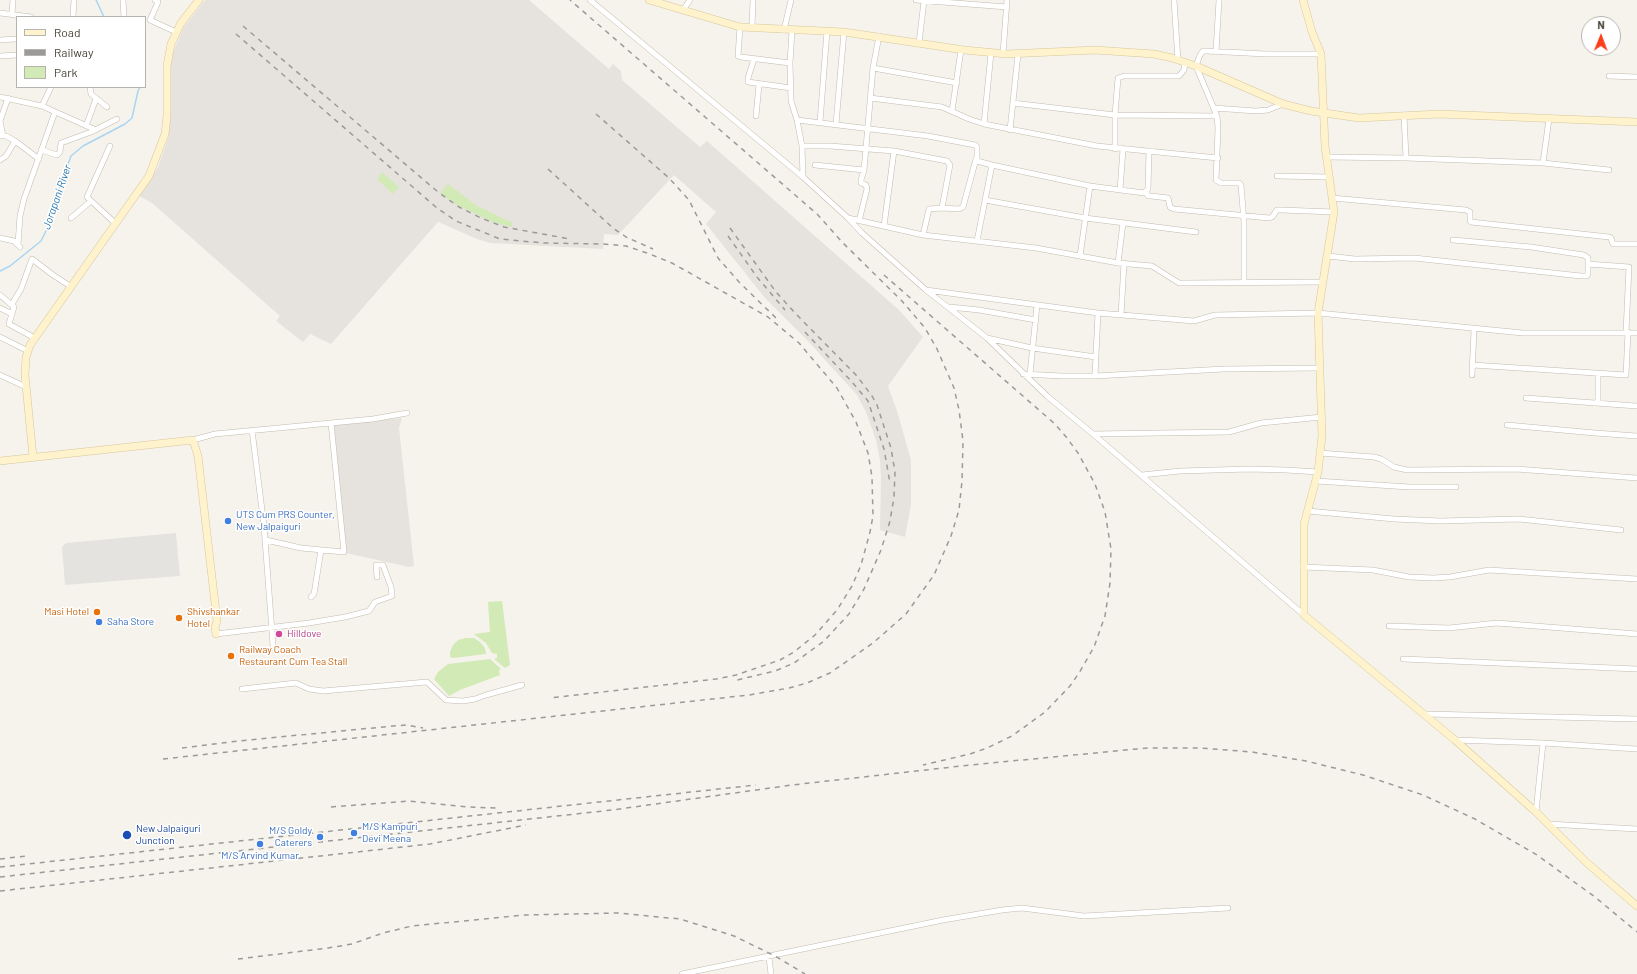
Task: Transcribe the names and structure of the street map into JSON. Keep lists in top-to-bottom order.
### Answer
{
  "water": ["Jorapani River"],
  "places": [
    "UTS Cum PRS Counter, New Jalpaiguri",
    "Masi Hotel",
    "Shivshankar Hotel",
    "Saha Store",
    "Hilldove",
    "Railway Coach Restaurant Cum Tea Stall",
    "M/S Kampuri Devi Meena",
    "New Jalpaiguri Junction",
    "M/S Goldy Caterers",
    "M/S Arvind Kumar"
  ],
  "legend": ["Road", "Railway", "Park"],
  "north": "top"
}
